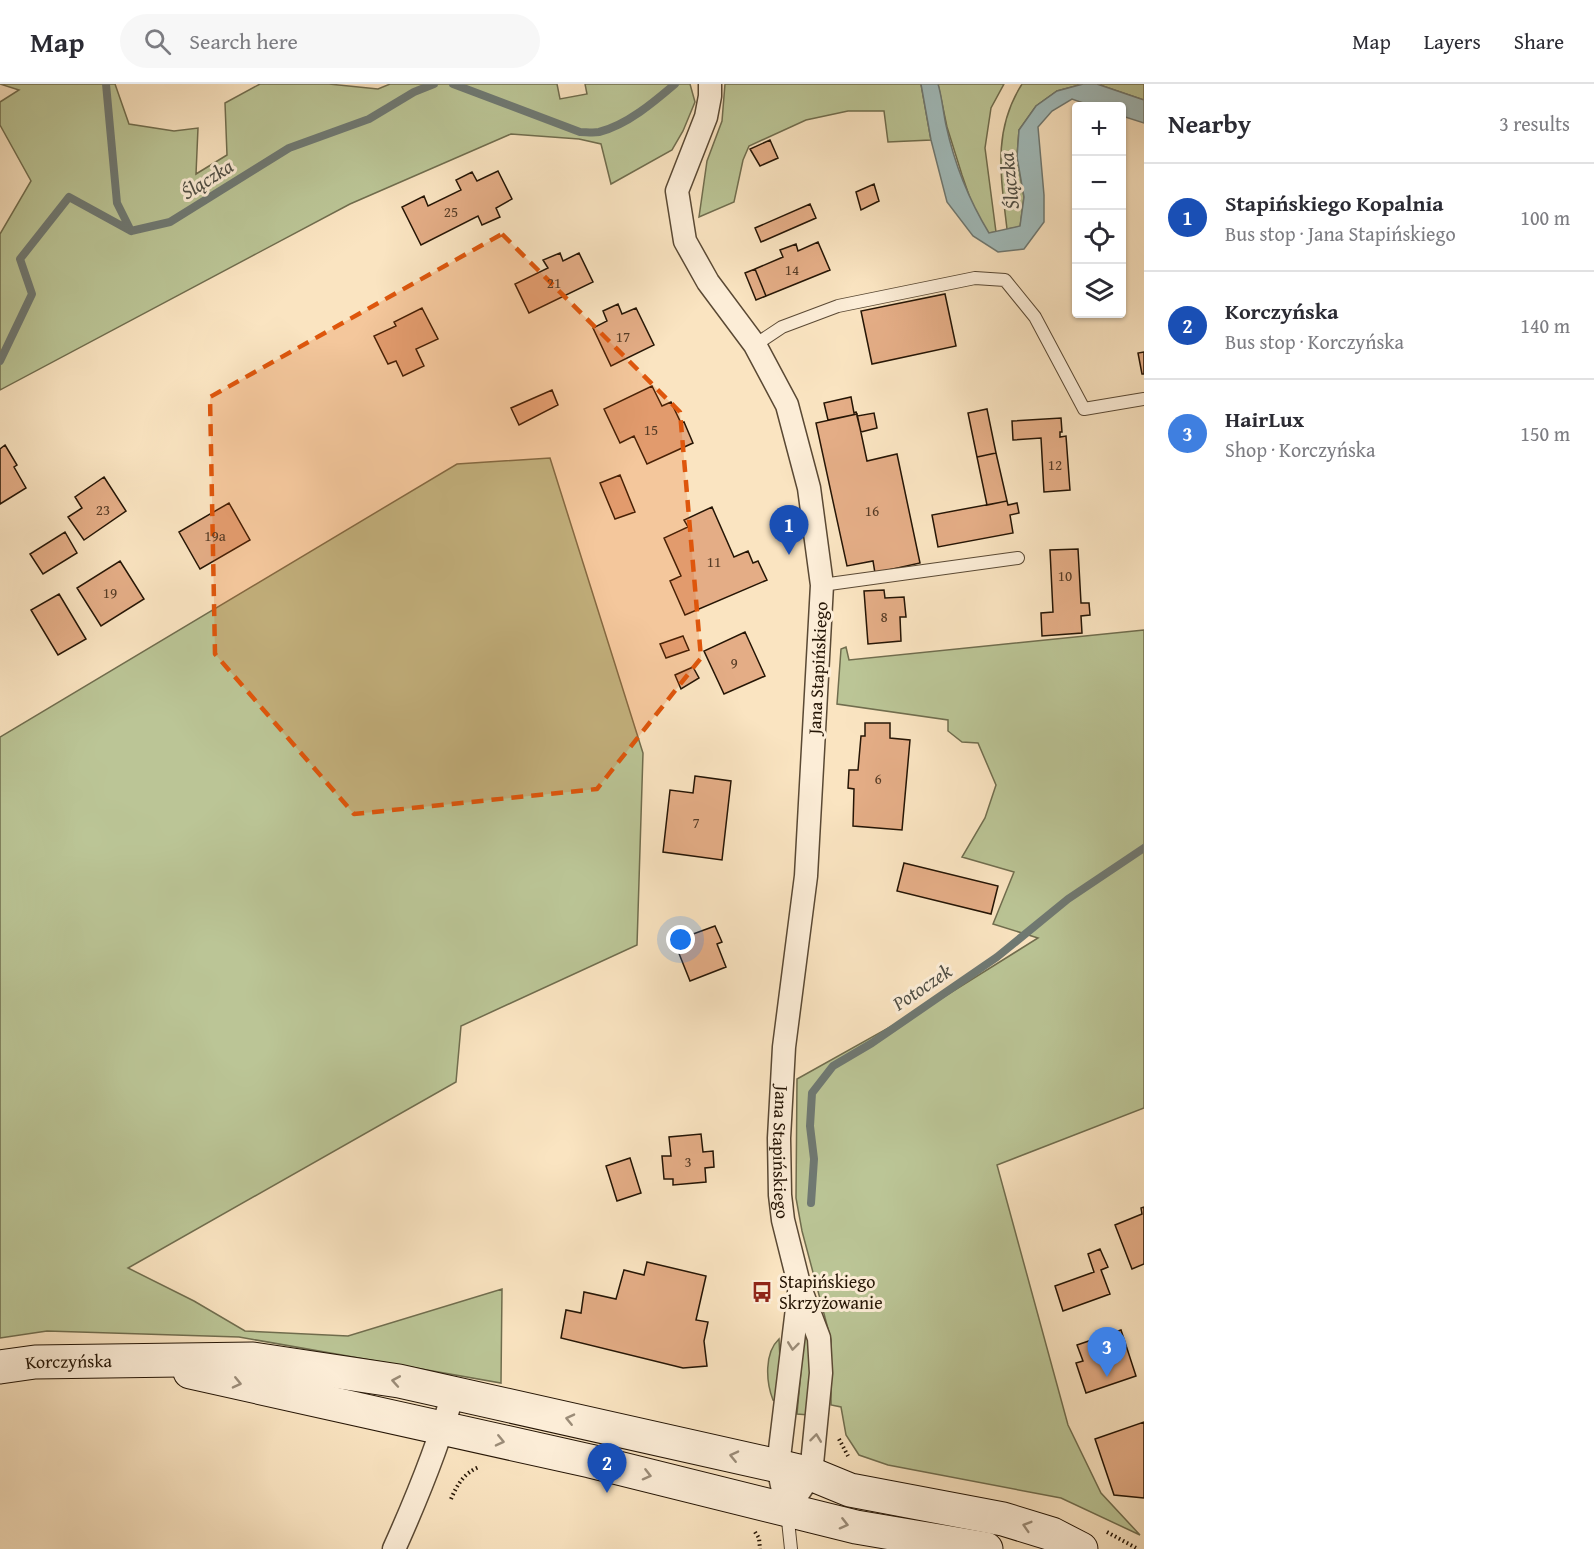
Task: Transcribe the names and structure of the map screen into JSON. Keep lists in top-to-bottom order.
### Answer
{
  "streets": {
    "main road": ["Korczyńska"],
    "street": ["Jana Stapińskiego"]
  },
  "crossings": [
    ["Jana Stapińskiego", "Korczyńska"]
  ],
  "water": ["Ślączka", "Potoczek"],
  "places": {
    "bus stop": ["Stapińskiego Skrzyżowanie"]
  },
  "house_numbers": [
    "25",
    "14",
    "21",
    "17",
    "15",
    "12",
    "23",
    "16",
    "19a",
    "11",
    "10",
    "19",
    "8",
    "9",
    "6",
    "7",
    "3"
  ],
  "page": {
    "header": "Map",
    "search": "Search here",
    "nav": ["Map", "Layers", "Share"],
    "heading": ["Nearby", "3 results"],
    "map_buttons": ["+", "−"],
    "list": [
      {
        "mark": "1",
        "name": "Stapińskiego Kopalnia",
        "note": "Bus stop · Jana Stapińskiego",
        "value": "100 m"
      },
      {
        "mark": "2",
        "name": "Korczyńska",
        "note": "Bus stop · Korczyńska",
        "value": "140 m"
      },
      {
        "mark": "3",
        "name": "HairLux",
        "note": "Shop · Korczyńska",
        "value": "150 m"
      }
    ],
    "pins": ["1", "3", "2"]
  }
}
